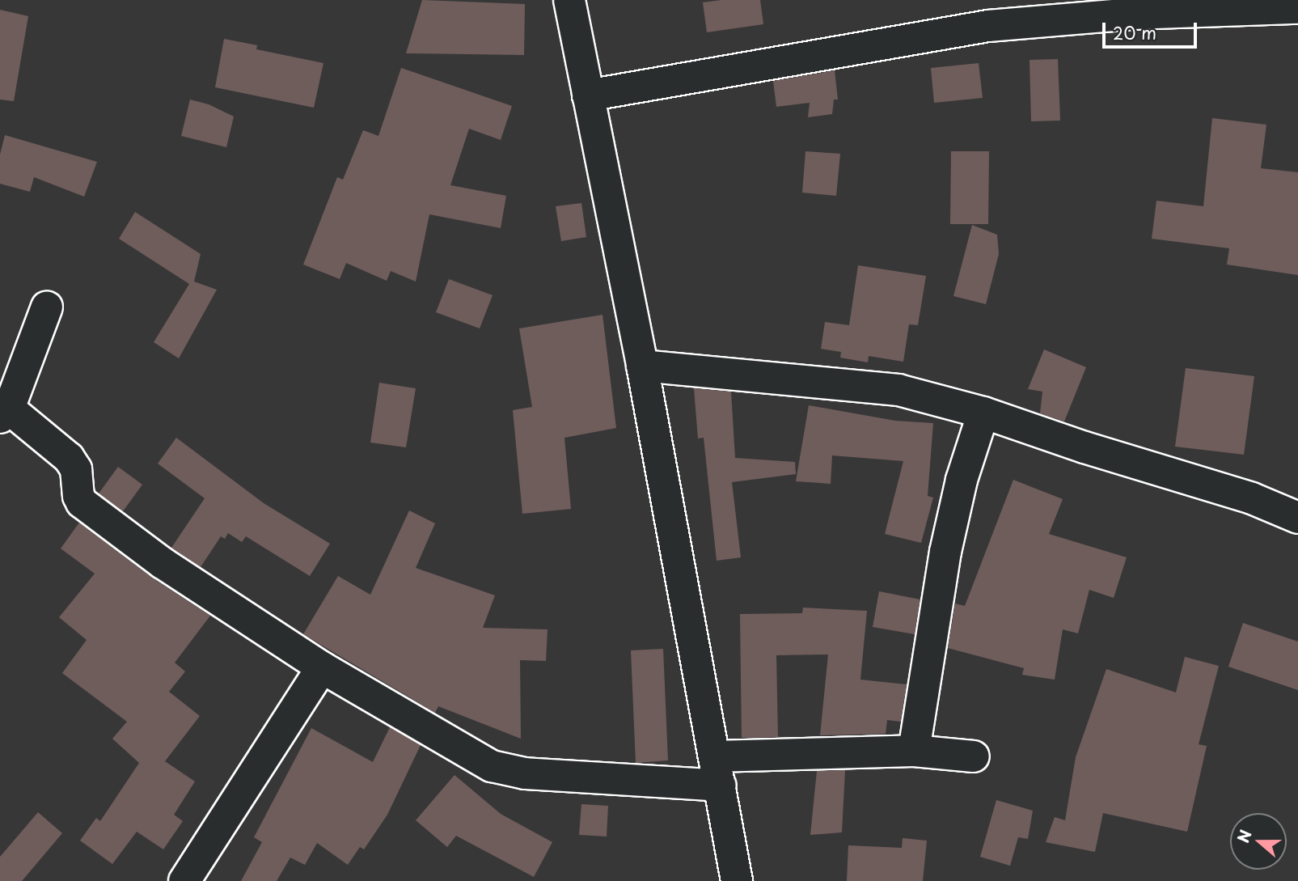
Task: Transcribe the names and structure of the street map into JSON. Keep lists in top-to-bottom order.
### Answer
{
  "scale_bar": "20 m",
  "north": "left"
}
